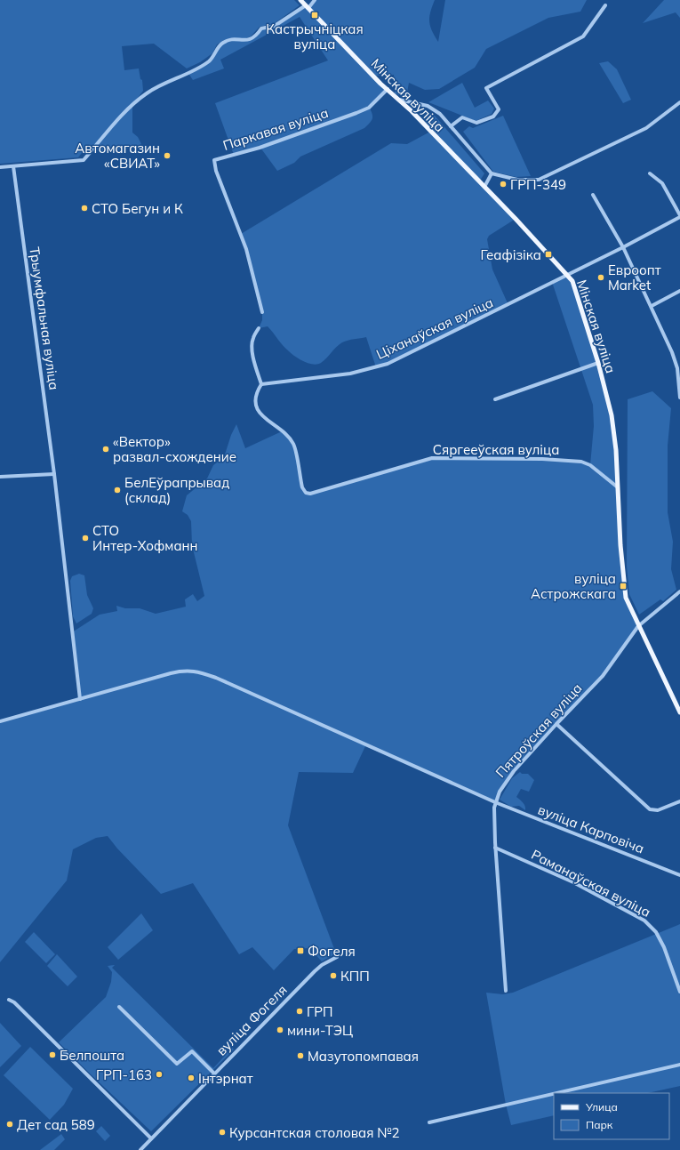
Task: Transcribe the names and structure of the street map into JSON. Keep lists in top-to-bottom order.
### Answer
{
  "streets": {
    "main road": ["Мінская вуліца"],
    "street": [
      "Паркавая вуліца",
      "Трыумфальная вуліца",
      "Ціханаўская вуліца",
      "Сяргееўская вуліца",
      "Пятроўская вуліца",
      "вуліца Карповіча",
      "Раманаўская вуліца",
      "вуліца Фогеля"
    ]
  },
  "crossings": [
    ["Мінская вуліца", "Паркавая вуліца"],
    ["Мінская вуліца", "Ціханаўская вуліца"],
    ["Мінская вуліца", "Сяргееўская вуліца"],
    ["Мінская вуліца", "Пятроўская вуліца"],
    ["Трыумфальная вуліца", "вуліца Карповіча"],
    ["Ціханаўская вуліца", "Сяргееўская вуліца"],
    ["Пятроўская вуліца", "вуліца Карповіча"],
    ["Пятроўская вуліца", "Раманаўская вуліца"]
  ],
  "places": {
    "transit": [
      "Кастрычніцкая вуліца",
      "Геафізіка",
      "вуліца Астрожскага",
      "Фогеля"
    ],
    "other": [
      "Автомагазин «СВИАТ»",
      "ГРП-349",
      "СТО Бегун и К",
      "Евроопт Market",
      "«Вектор» развал-схождение",
      "БелЕўрапрывад (склад)",
      "СТО Интер-Хофманн",
      "КПП",
      "ГРП",
      "мини-ТЭЦ",
      "Белпошта",
      "Мазутопомпавая",
      "ГРП-163",
      "Інтэрнат",
      "Дет сад 589",
      "Курсантская столовая №2"
    ]
  },
  "legend": ["Улица", "Парк"]
}
